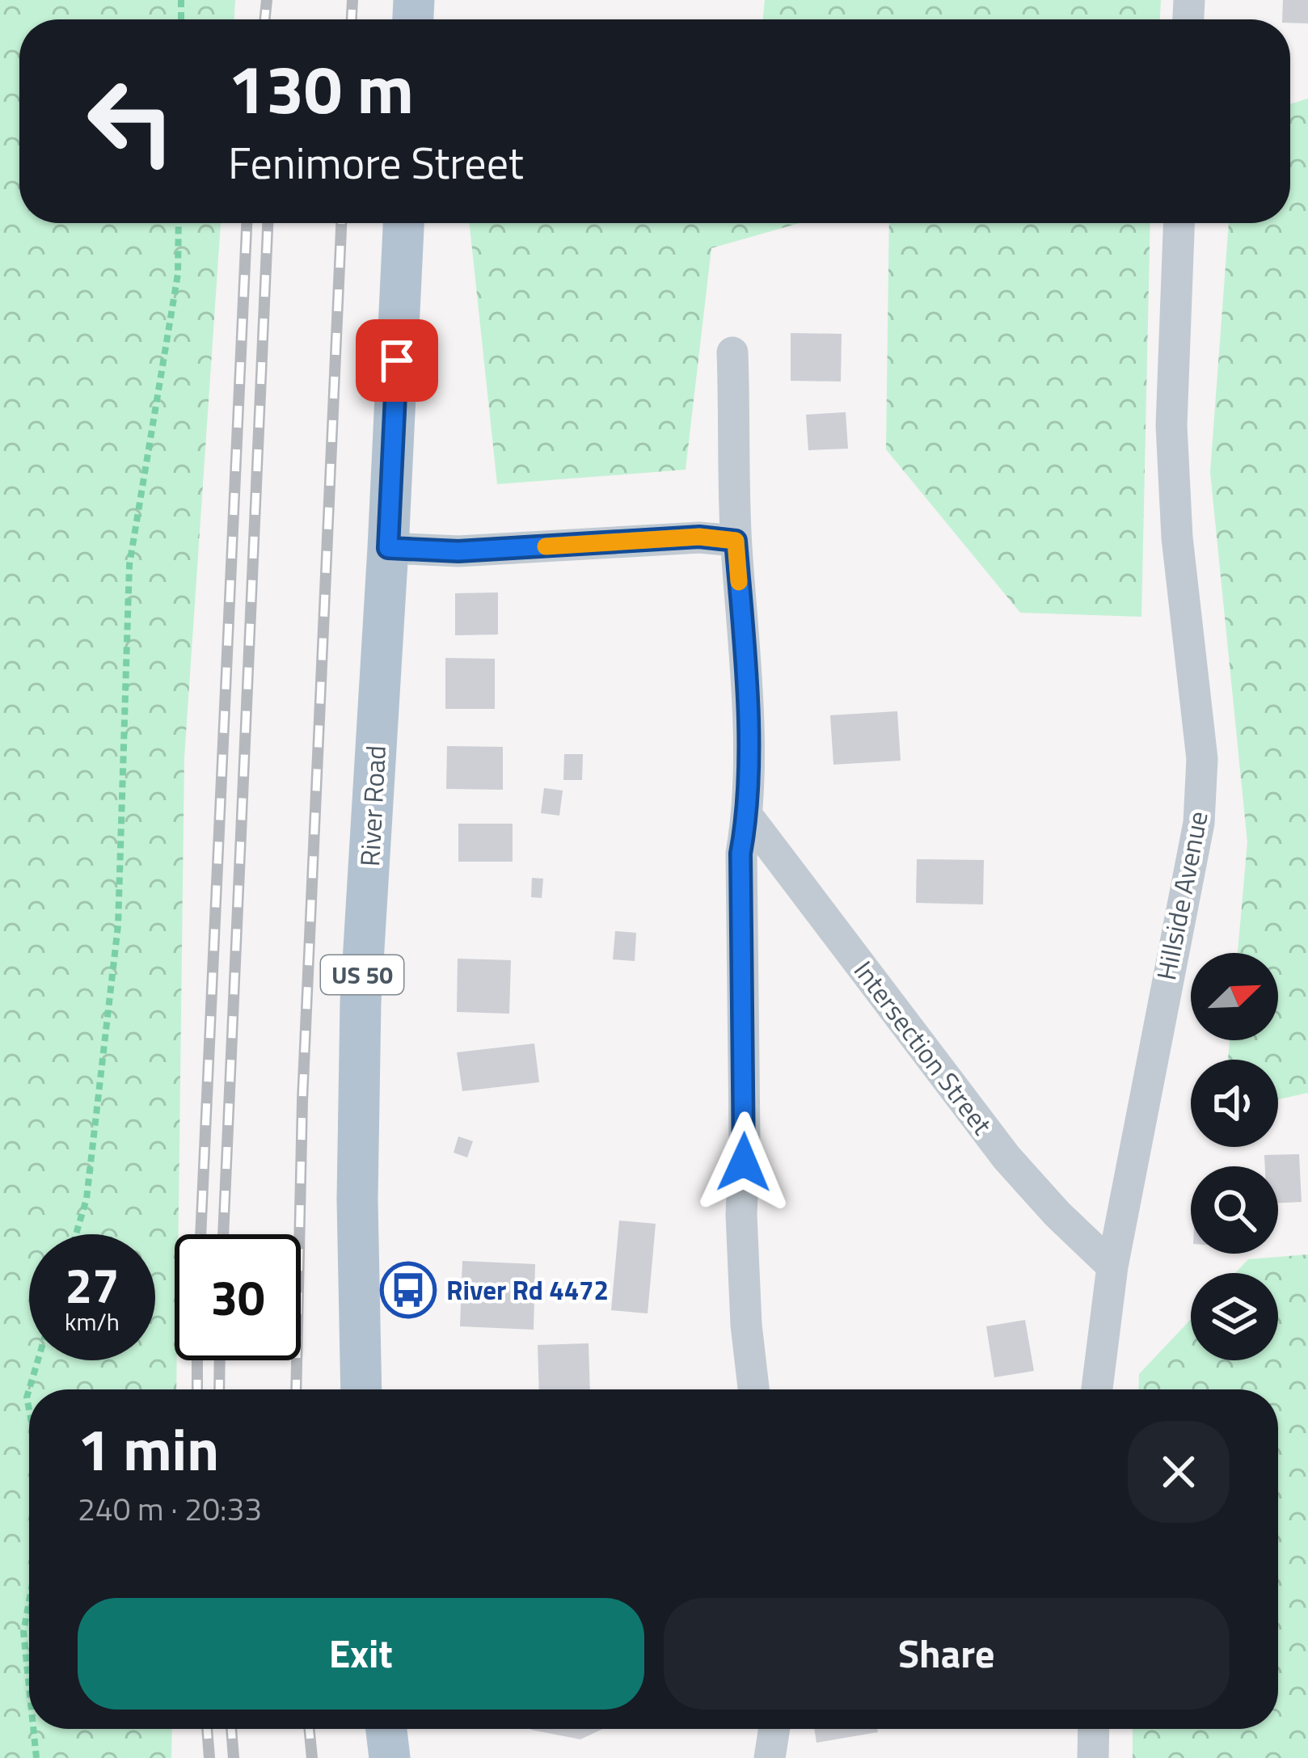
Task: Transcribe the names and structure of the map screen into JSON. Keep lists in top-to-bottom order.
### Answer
{
  "streets": {
    "main road": ["River Road", "US 50"],
    "street": ["Hillside Avenue", "Intersection Street"]
  },
  "crossings": [
    ["Hillside Avenue", "Intersection Street"]
  ],
  "places": {
    "bus stop": ["River Rd 4472"]
  },
  "north": "top right",
  "page": {
    "turn": ["130 m", "Fenimore Street"],
    "speed": "27 km/h",
    "limit": "30",
    "heading": ["1 min", "240 m · 20:33"],
    "buttons": ["Exit", "Share"]
  }
}
